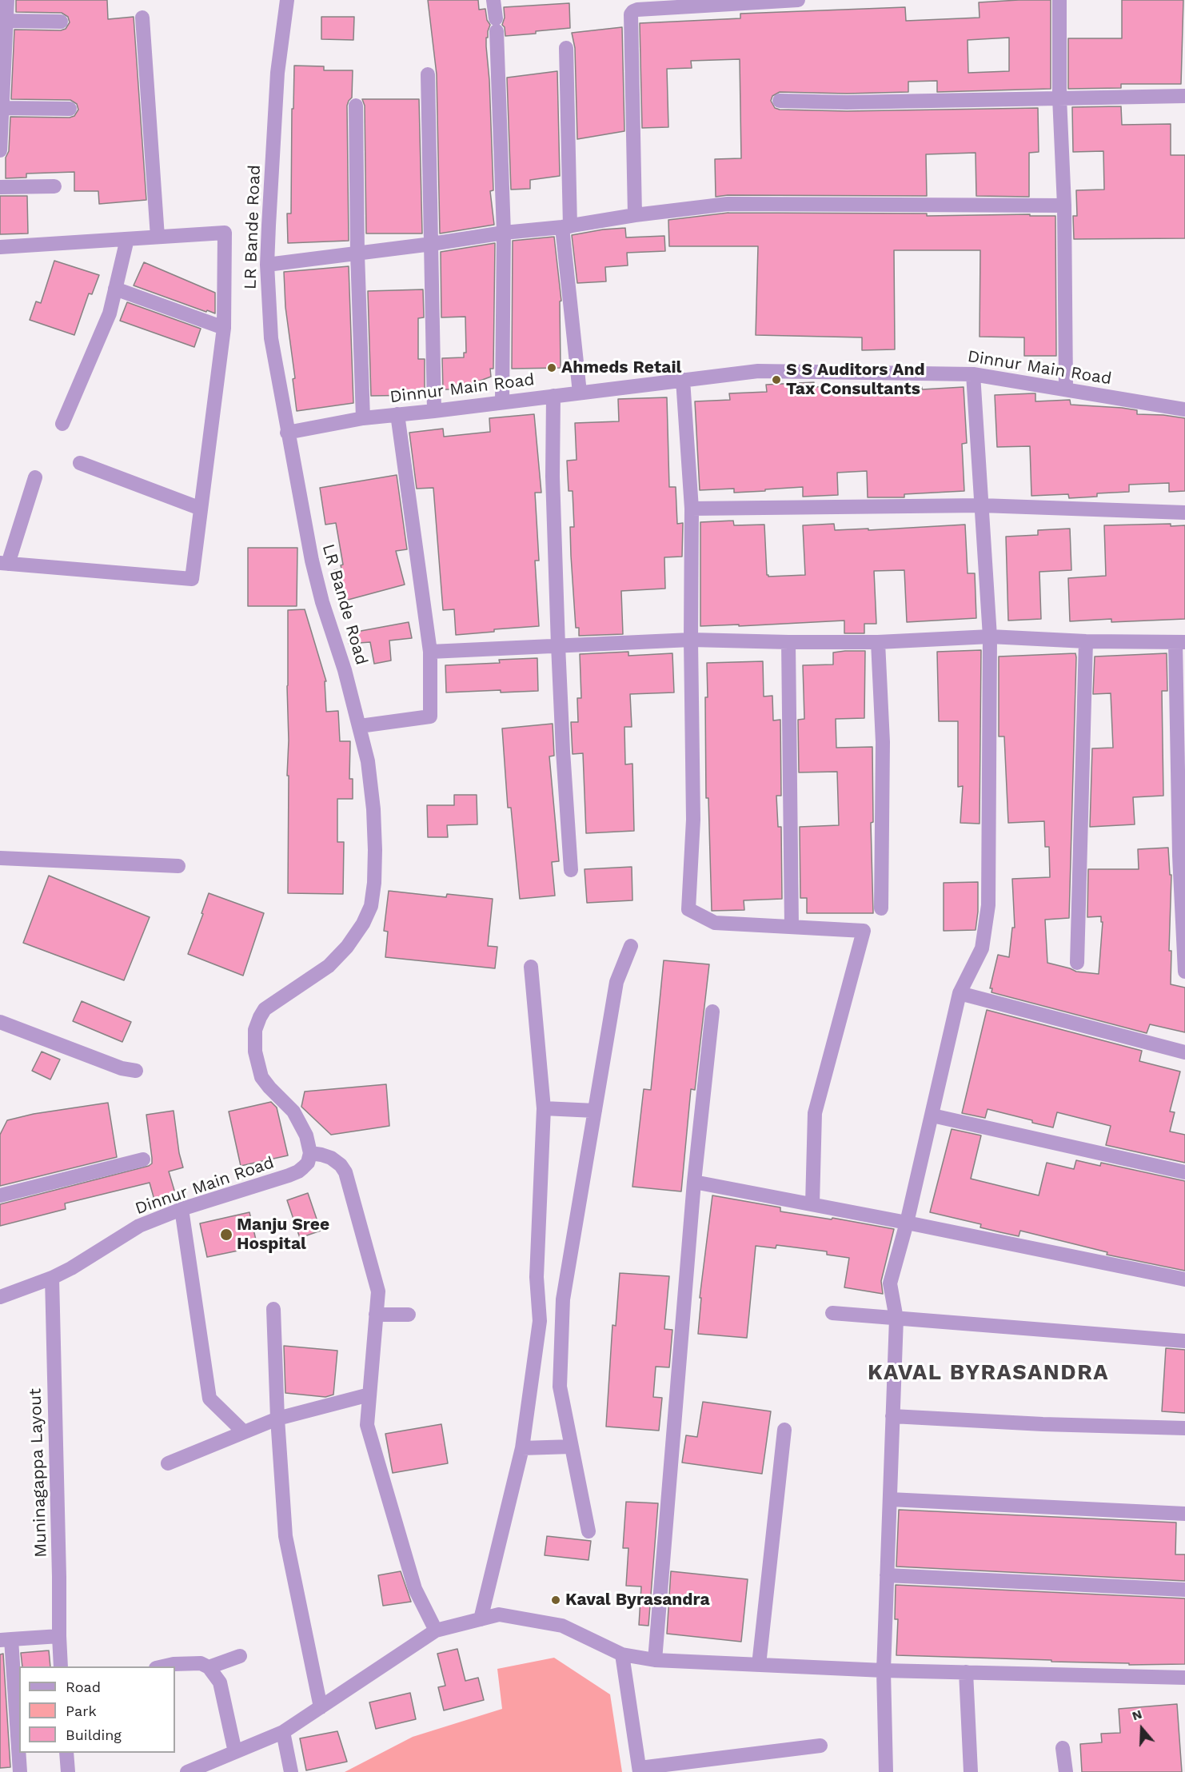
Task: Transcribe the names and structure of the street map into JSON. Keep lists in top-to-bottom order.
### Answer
{
  "streets": {
    "street": ["LR Bande Road", "Dinnur Main Road", "Muninagappa Layout"]
  },
  "crossings": [
    ["LR Bande Road", "Dinnur Main Road"],
    ["Dinnur Main Road", "Muninagappa Layout"]
  ],
  "districts": ["KAVAL BYRASANDRA"],
  "places": [
    "Ahmeds Retail",
    "S S Auditors And Tax Consultants",
    "Manju Sree Hospital",
    "Kaval Byrasandra"
  ],
  "legend": ["Road", "Park", "Building"],
  "north": "top"
}
